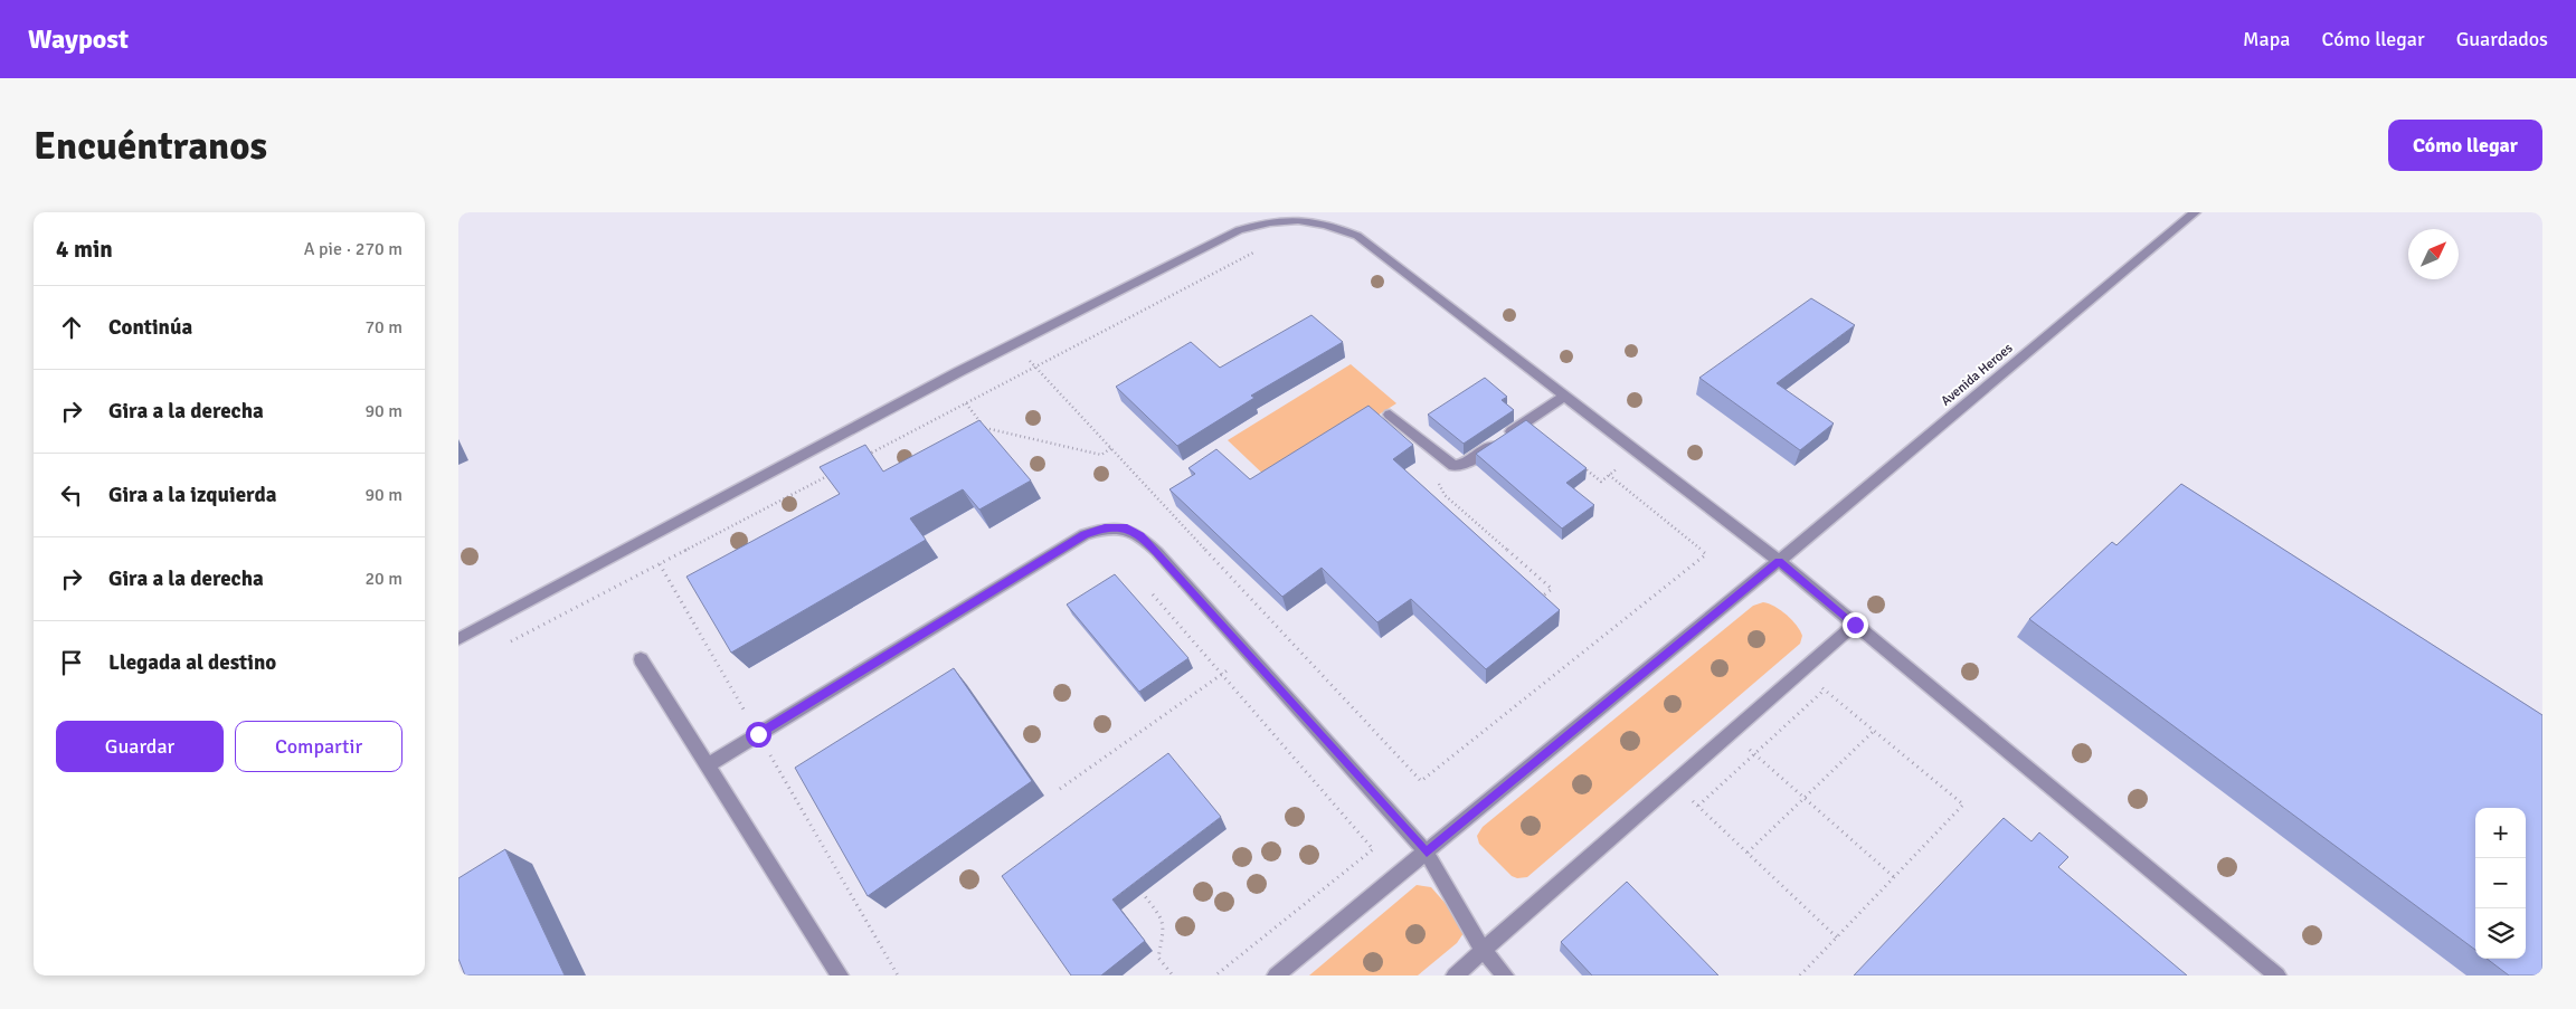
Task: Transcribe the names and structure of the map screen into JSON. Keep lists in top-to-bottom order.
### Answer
{
  "streets": {
    "lane": ["Avenida Heroes"]
  },
  "north": "top right",
  "page": {
    "header": "Waypost",
    "nav": ["Mapa", "Cómo llegar", "Guardados"],
    "buttons": [
      "Cómo llegar",
      ["Guardar", "Compartir"]
    ],
    "title": "Encuéntranos",
    "heading": ["4 min", "A pie · 270 m"],
    "list": [
      ["Continúa", "70 m"],
      ["Gira a la derecha", "90 m"],
      ["Gira a la izquierda", "90 m"],
      ["Gira a la derecha", "20 m"],
      "Llegada al destino"
    ],
    "map_buttons": ["+", "−"]
  }
}
